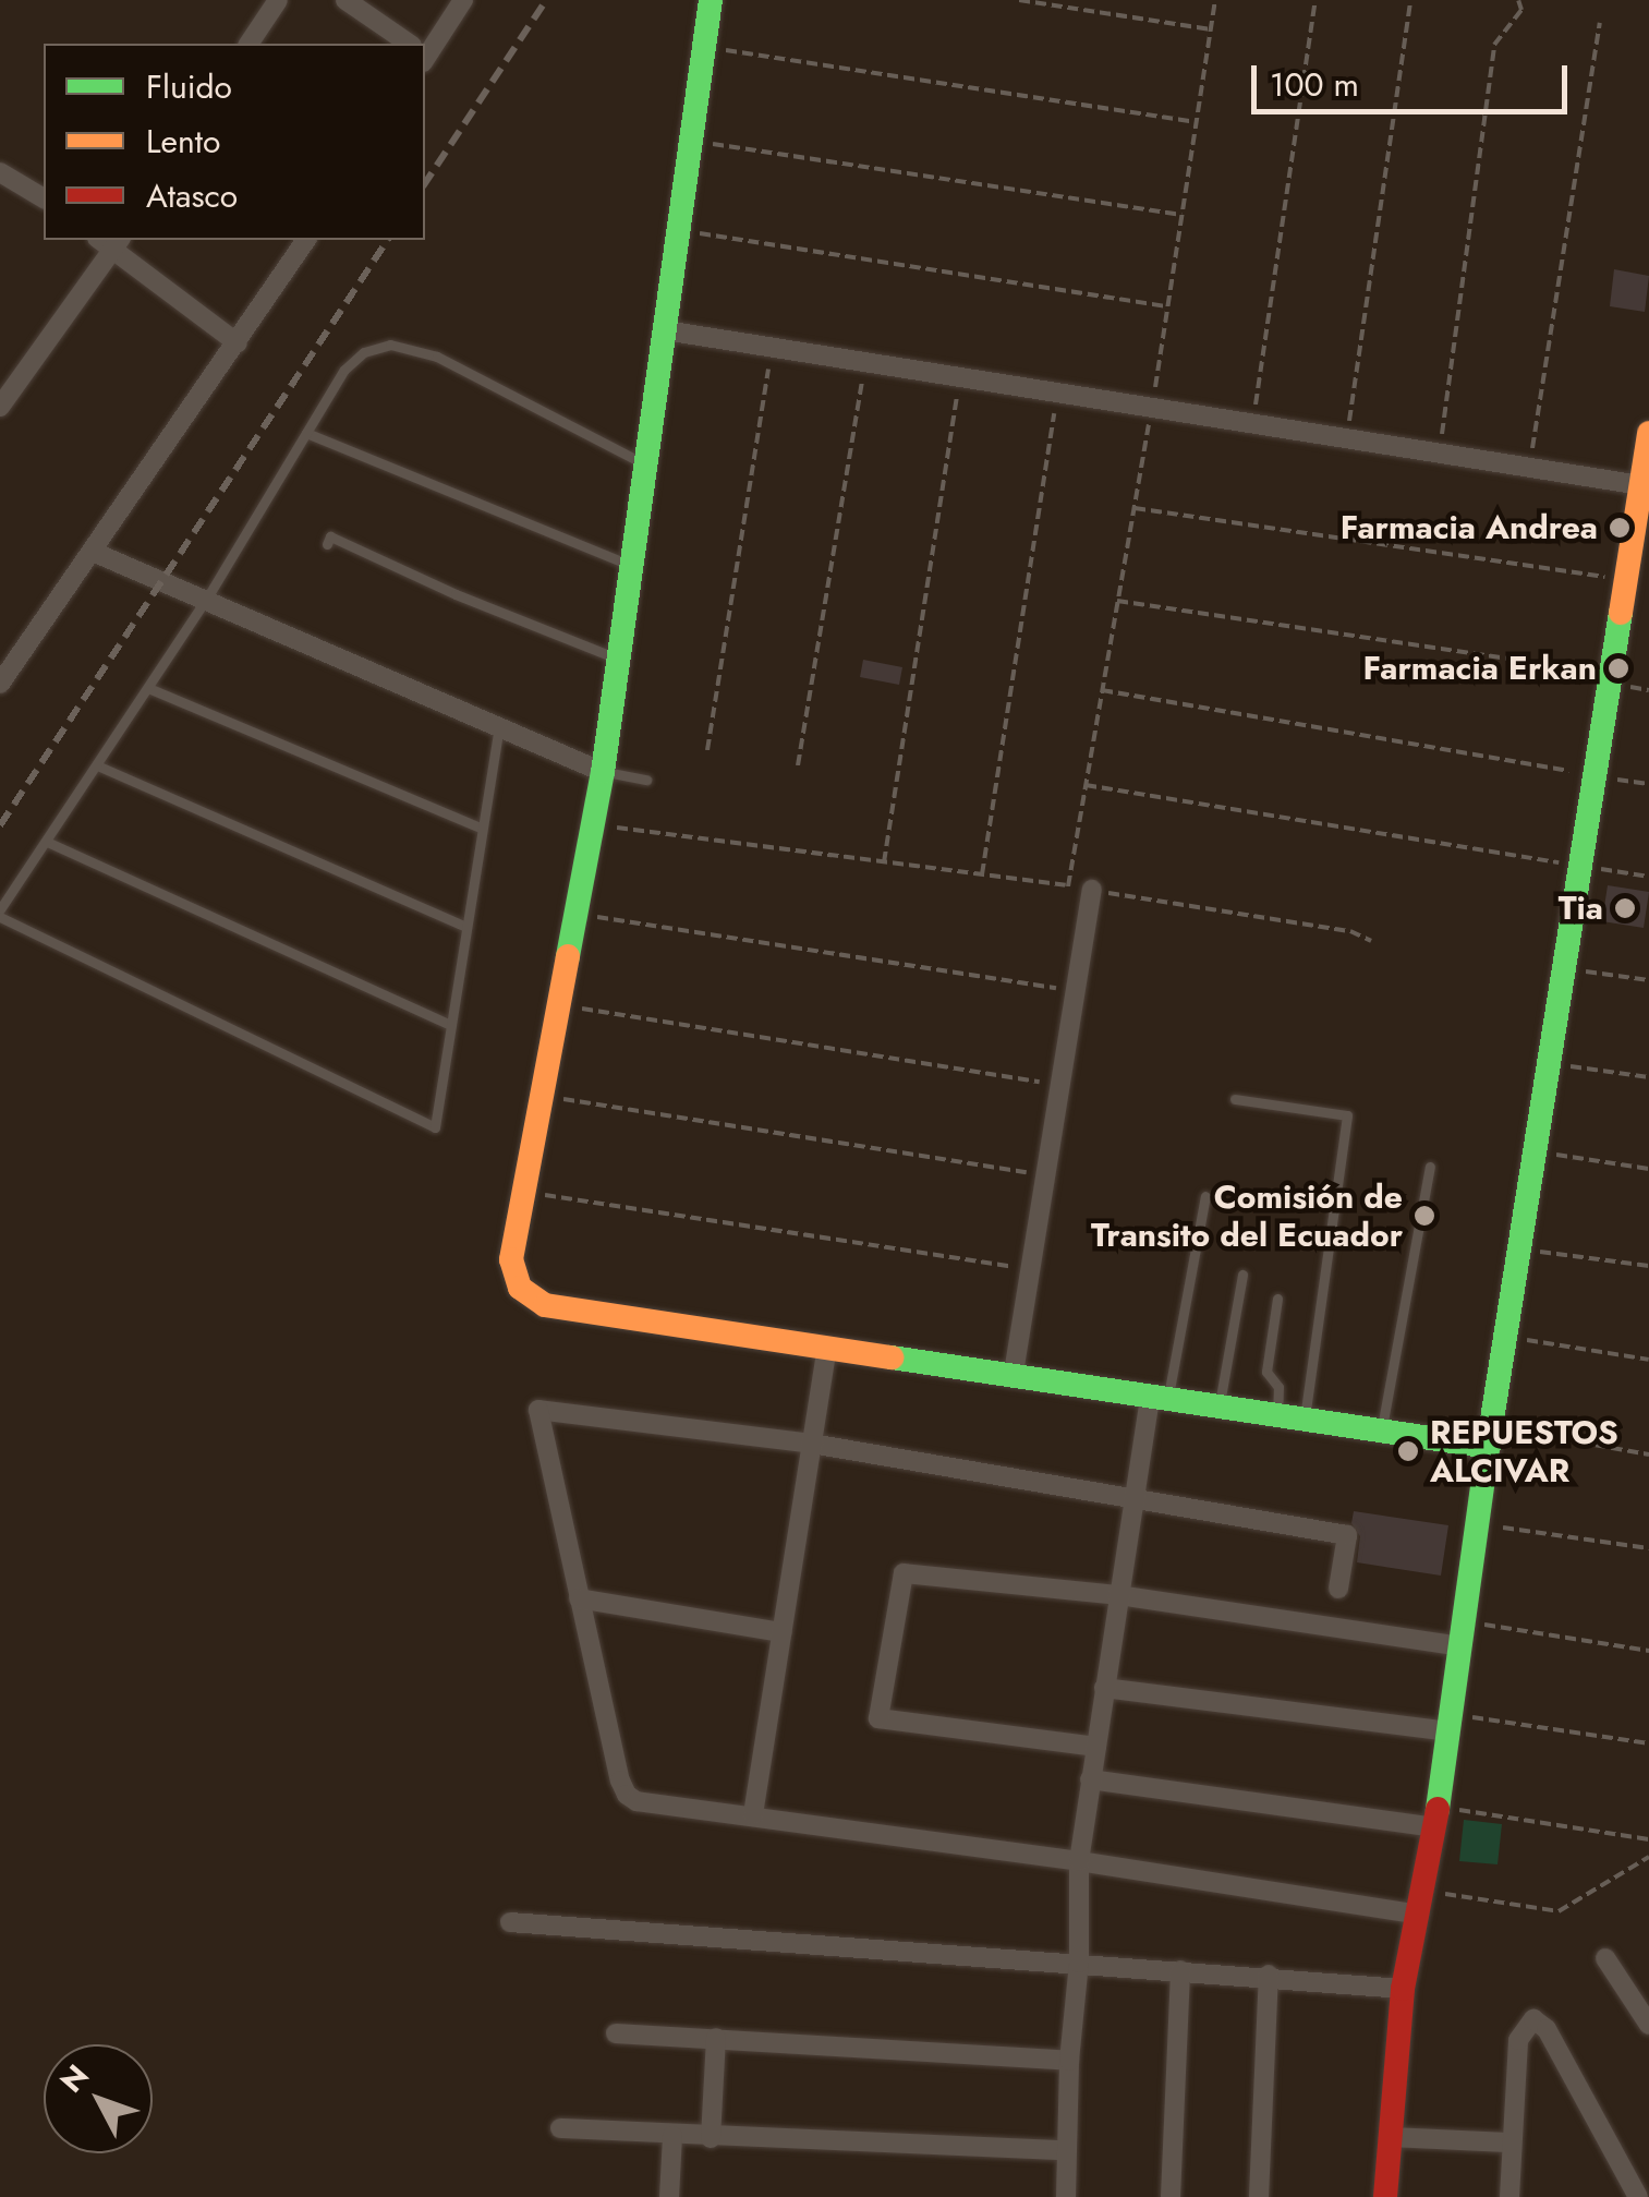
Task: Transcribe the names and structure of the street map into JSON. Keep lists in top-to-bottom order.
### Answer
{
  "places": [
    "Farmacia Andrea",
    "Farmacia Erkan",
    "Tia",
    "Comisión de Transito del Ecuador",
    "REPUESTOS ALCIVAR"
  ],
  "legend": ["Fluido", "Lento", "Atasco"],
  "scale_bar": "100 m",
  "north": "top left"
}
